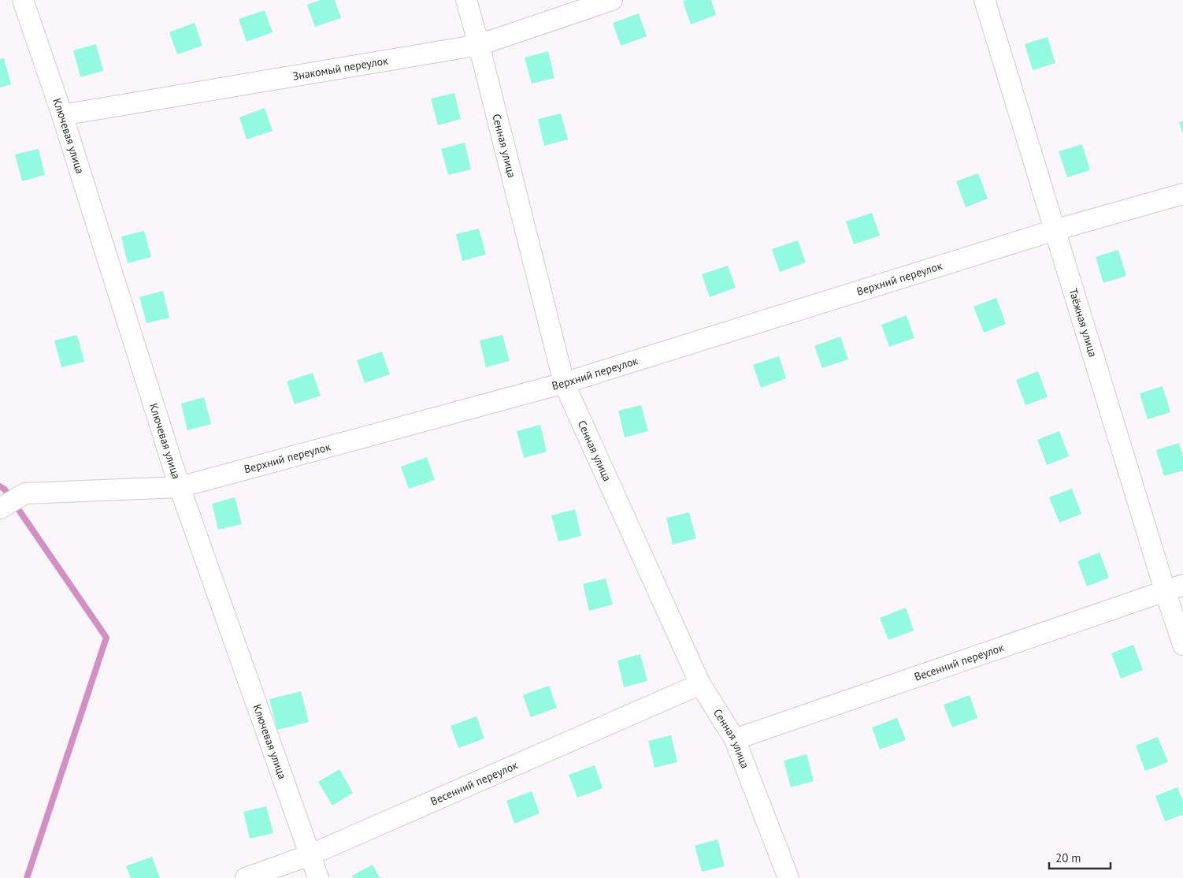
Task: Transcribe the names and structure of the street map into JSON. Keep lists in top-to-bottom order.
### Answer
{
  "streets": {
    "street": [
      "Знакомый переулок",
      "Ключевая улица",
      "Сенная улица",
      "Верхний переулок",
      "Таёжная улица",
      "Весенний переулок"
    ]
  },
  "crossings": [
    ["Знакомый переулок", "Ключевая улица"],
    ["Знакомый переулок", "Сенная улица"],
    ["Ключевая улица", "Верхний переулок"],
    ["Ключевая улица", "Весенний переулок"],
    ["Сенная улица", "Верхний переулок"],
    ["Сенная улица", "Весенний переулок"],
    ["Верхний переулок", "Таёжная улица"],
    ["Таёжная улица", "Весенний переулок"]
  ],
  "scale_bar": "20 m"
}
